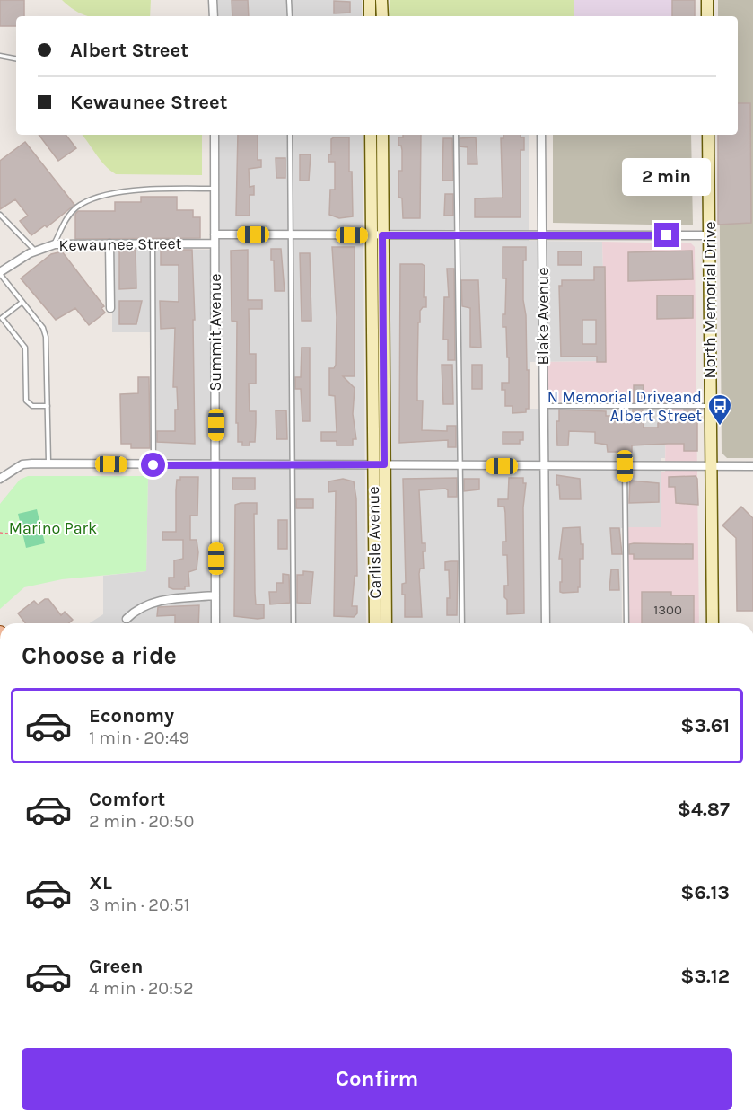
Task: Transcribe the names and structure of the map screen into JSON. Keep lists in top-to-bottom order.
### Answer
{
  "streets": {
    "street": [
      "Kewaunee Street",
      "North Memorial Drive",
      "Blake Avenue",
      "Summit Avenue",
      "Carlisle Avenue"
    ]
  },
  "crossings": [
    ["Kewaunee Street", "North Memorial Drive"],
    ["Kewaunee Street", "Blake Avenue"],
    ["Kewaunee Street", "Summit Avenue"],
    ["Kewaunee Street", "Carlisle Avenue"]
  ],
  "parks": ["Marino Park"],
  "places": {
    "bus stop": ["N Memorial Driveand Albert Street"]
  },
  "house_numbers": ["1300"],
  "page": {
    "banner": ["Albert Street", "Kewaunee Street"],
    "bubble": "2 min",
    "heading": "Choose a ride",
    "list": [
      {
        "name": "Economy",
        "note": "1 min · 20:49",
        "value": "$3.61"
      },
      {
        "name": "Comfort",
        "note": "2 min · 20:50",
        "value": "$4.87"
      },
      {
        "name": "XL",
        "note": "3 min · 20:51",
        "value": "$6.13"
      },
      {
        "name": "Green",
        "note": "4 min · 20:52",
        "value": "$3.12"
      }
    ],
    "buttons": "Confirm"
  }
}
